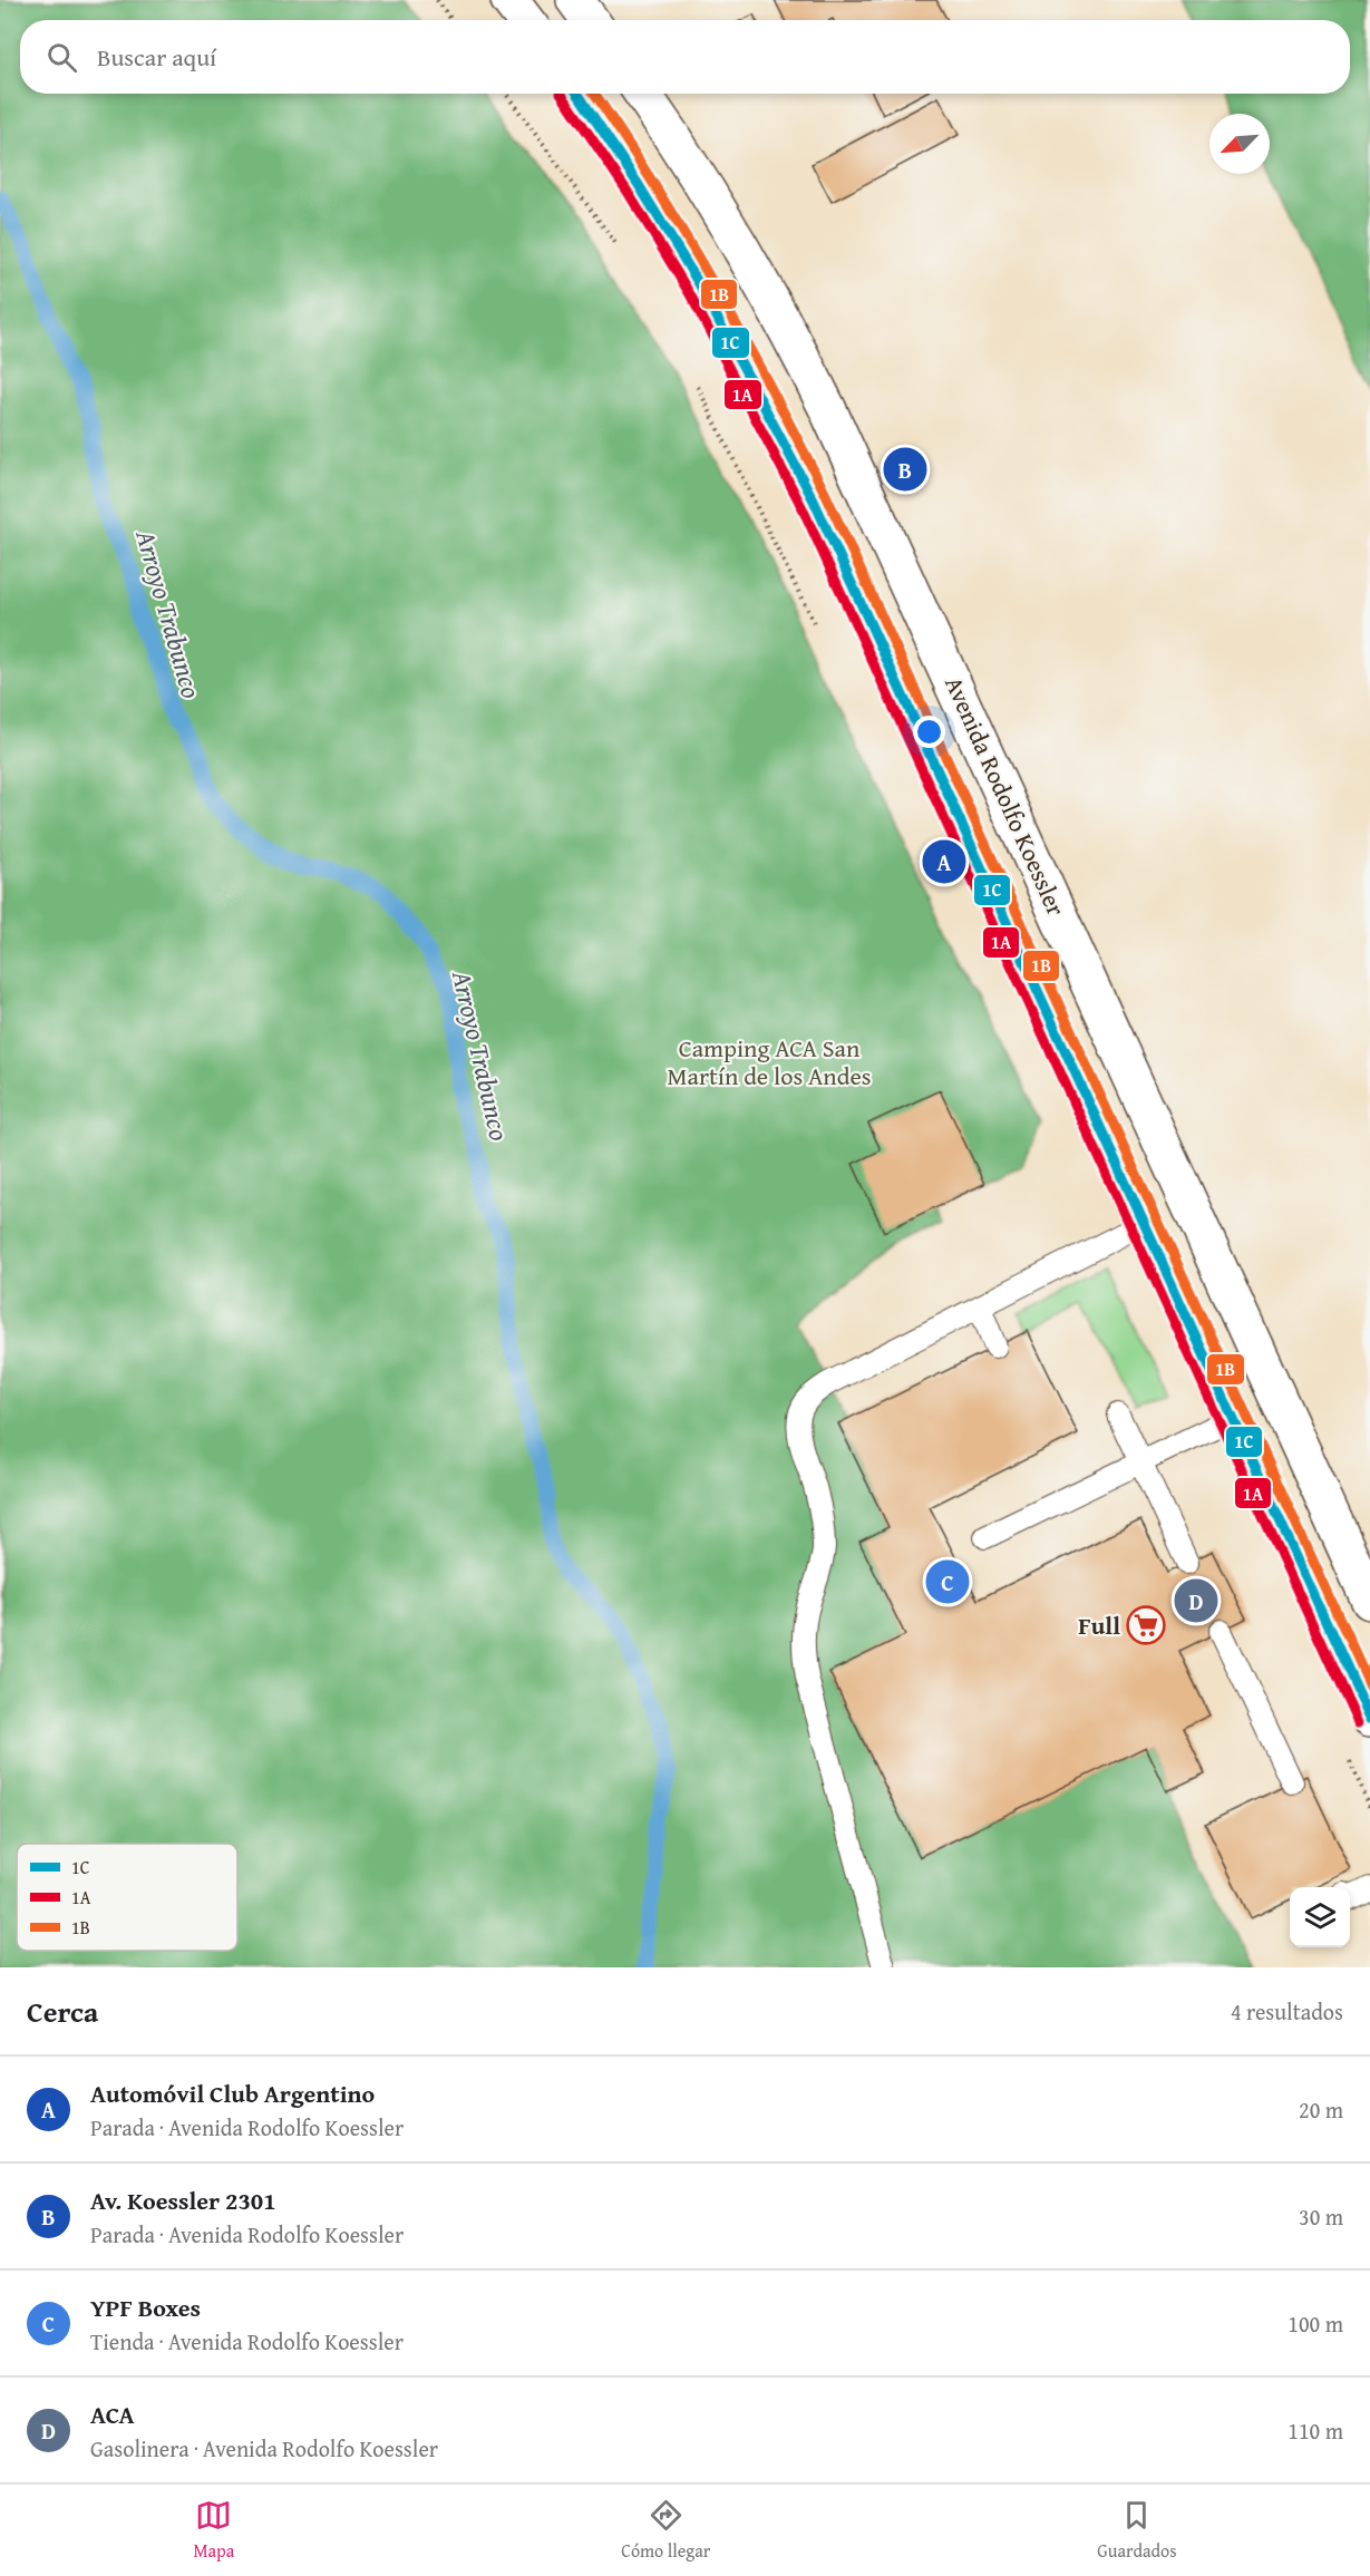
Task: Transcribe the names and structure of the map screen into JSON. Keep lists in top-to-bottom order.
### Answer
{
  "streets": {
    "main road": ["Avenida Rodolfo Koessler"]
  },
  "water": ["Arroyo Trabunco"],
  "parks": ["Camping ACA San Martín de los Andes"],
  "places": {
    "supermarket": ["Full"]
  },
  "lines": ["transit line 1C", "transit line 1A", "transit line 1B"],
  "legend": ["1C", "1A", "1B"],
  "north": "bottom left",
  "page": {
    "search": "Buscar aquí",
    "pins": [
      "B",
      "A",
      "C",
      "D"
    ],
    "heading": ["Cerca", "4 resultados"],
    "list": [
      {
        "mark": "A",
        "name": "Automóvil Club Argentino",
        "note": "Parada · Avenida Rodolfo Koessler",
        "value": "20 m"
      },
      {
        "mark": "B",
        "name": "Av. Koessler 2301",
        "note": "Parada · Avenida Rodolfo Koessler",
        "value": "30 m"
      },
      {
        "mark": "C",
        "name": "YPF Boxes",
        "note": "Tienda · Avenida Rodolfo Koessler",
        "value": "100 m"
      },
      {
        "mark": "D",
        "name": "ACA",
        "note": "Gasolinera · Avenida Rodolfo Koessler",
        "value": "110 m"
      }
    ],
    "nav": ["Mapa", "Cómo llegar", "Guardados"]
  }
}
